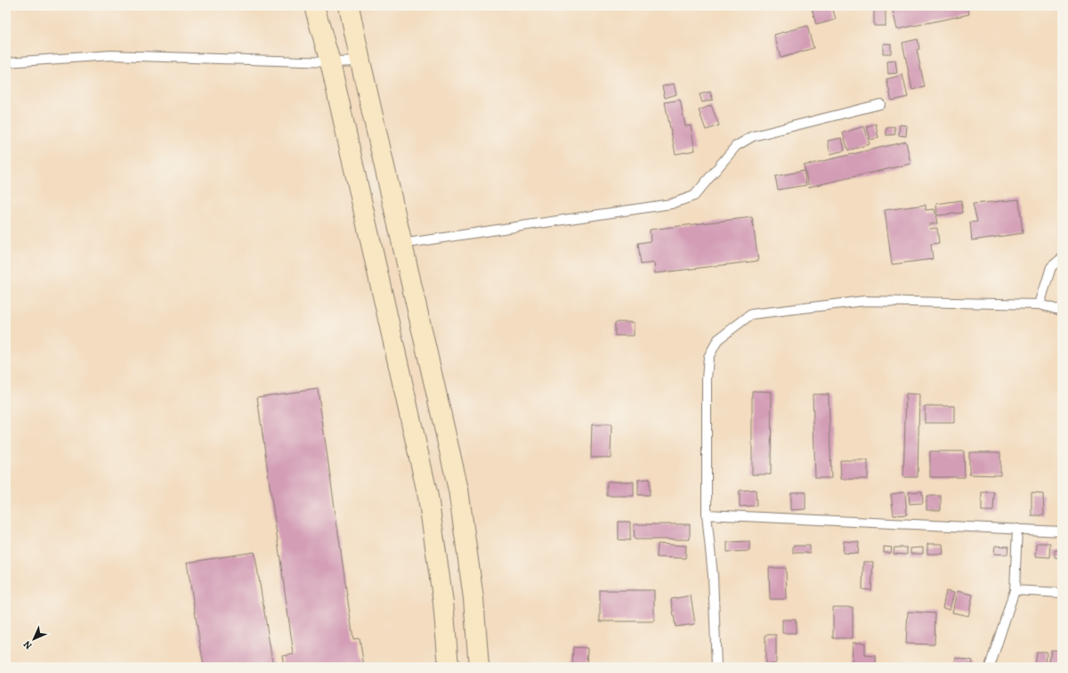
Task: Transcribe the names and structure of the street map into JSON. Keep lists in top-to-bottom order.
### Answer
{
  "north": "bottom left"
}
